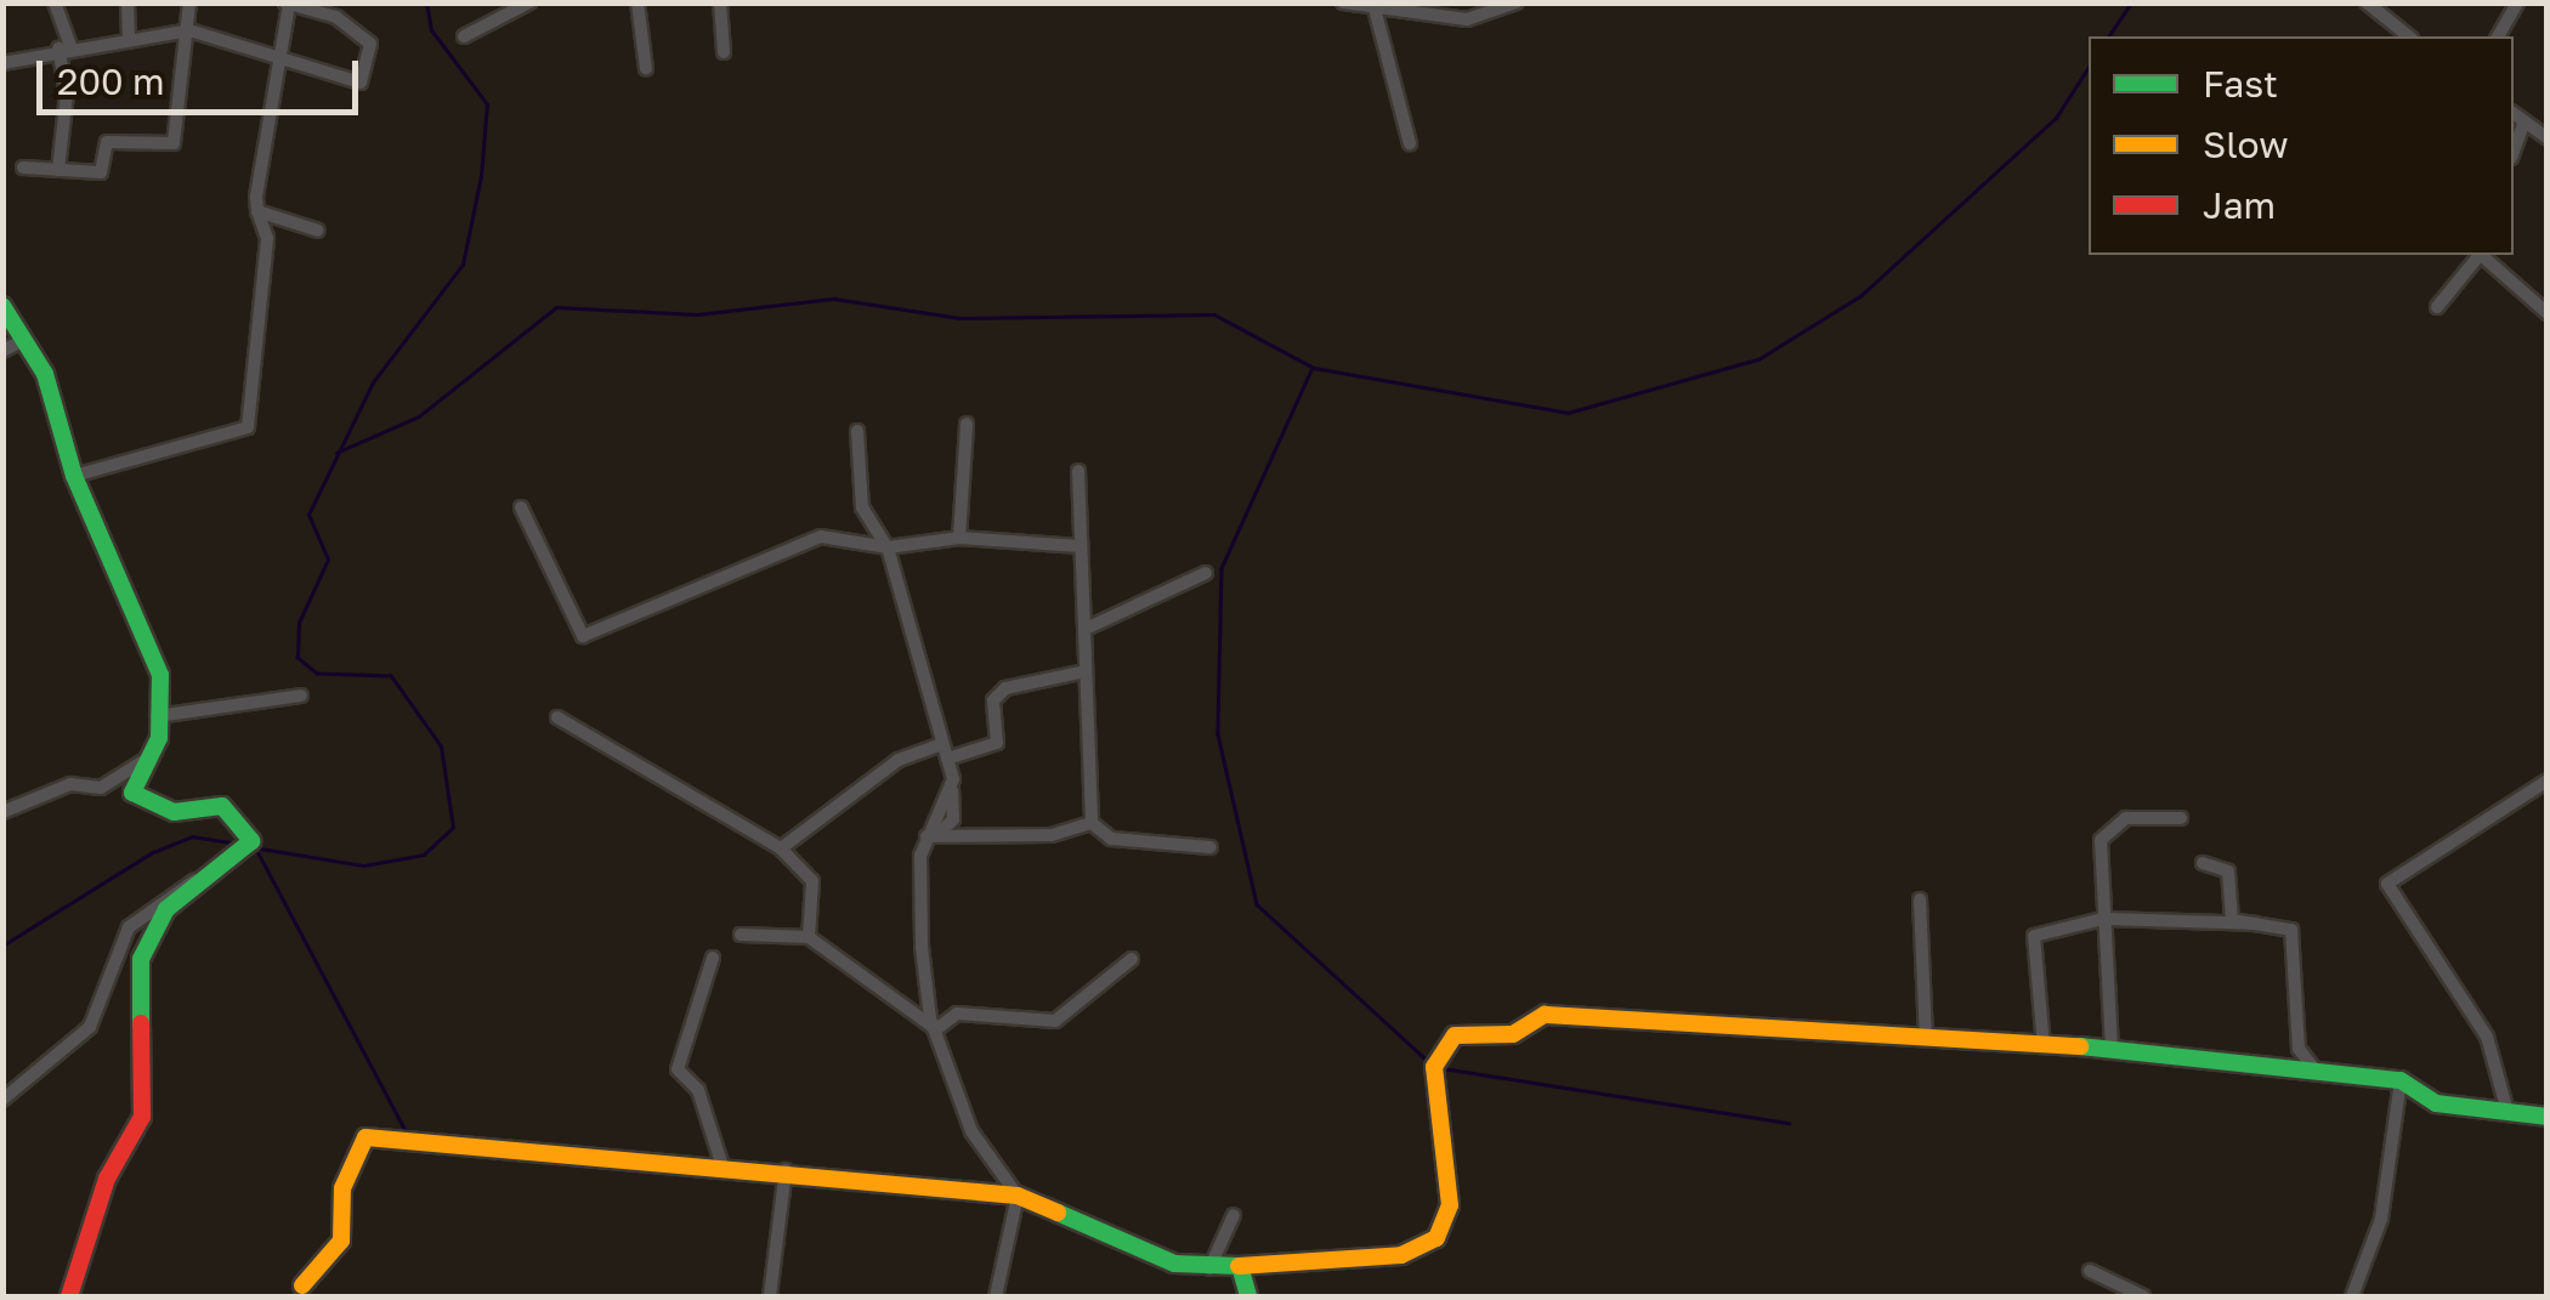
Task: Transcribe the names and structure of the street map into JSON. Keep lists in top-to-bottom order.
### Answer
{
  "legend": ["Fast", "Slow", "Jam"],
  "scale_bar": "200 m"
}
